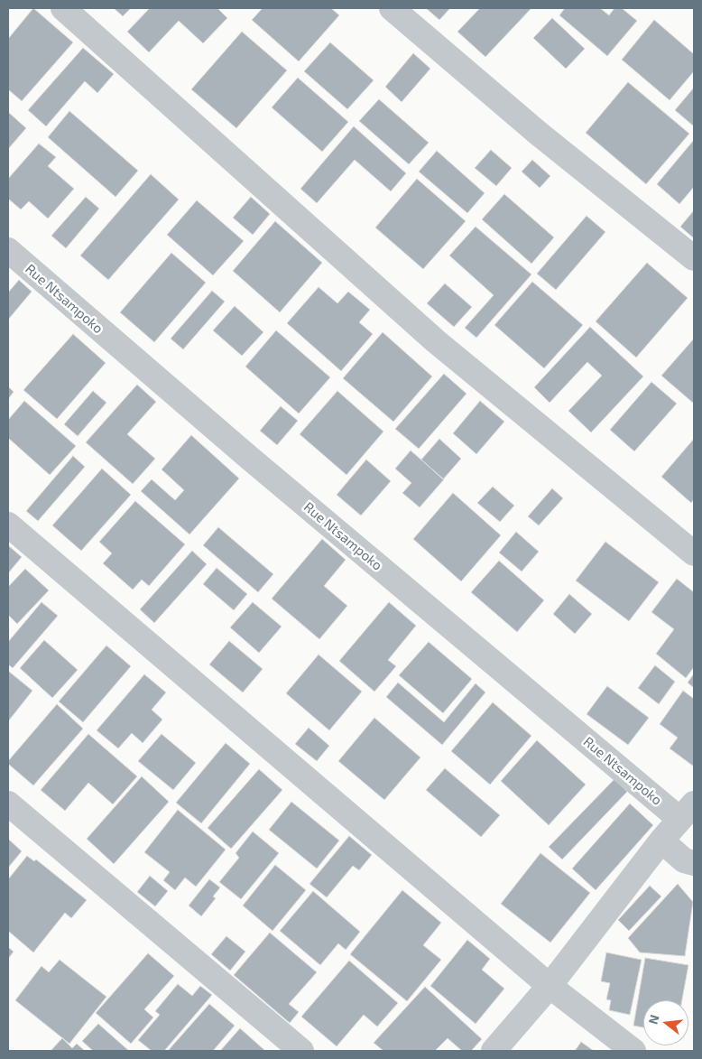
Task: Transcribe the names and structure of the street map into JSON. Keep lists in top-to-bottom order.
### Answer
{
  "streets": {
    "street": ["Rue Ntsampoko"]
  },
  "north": "left"
}
